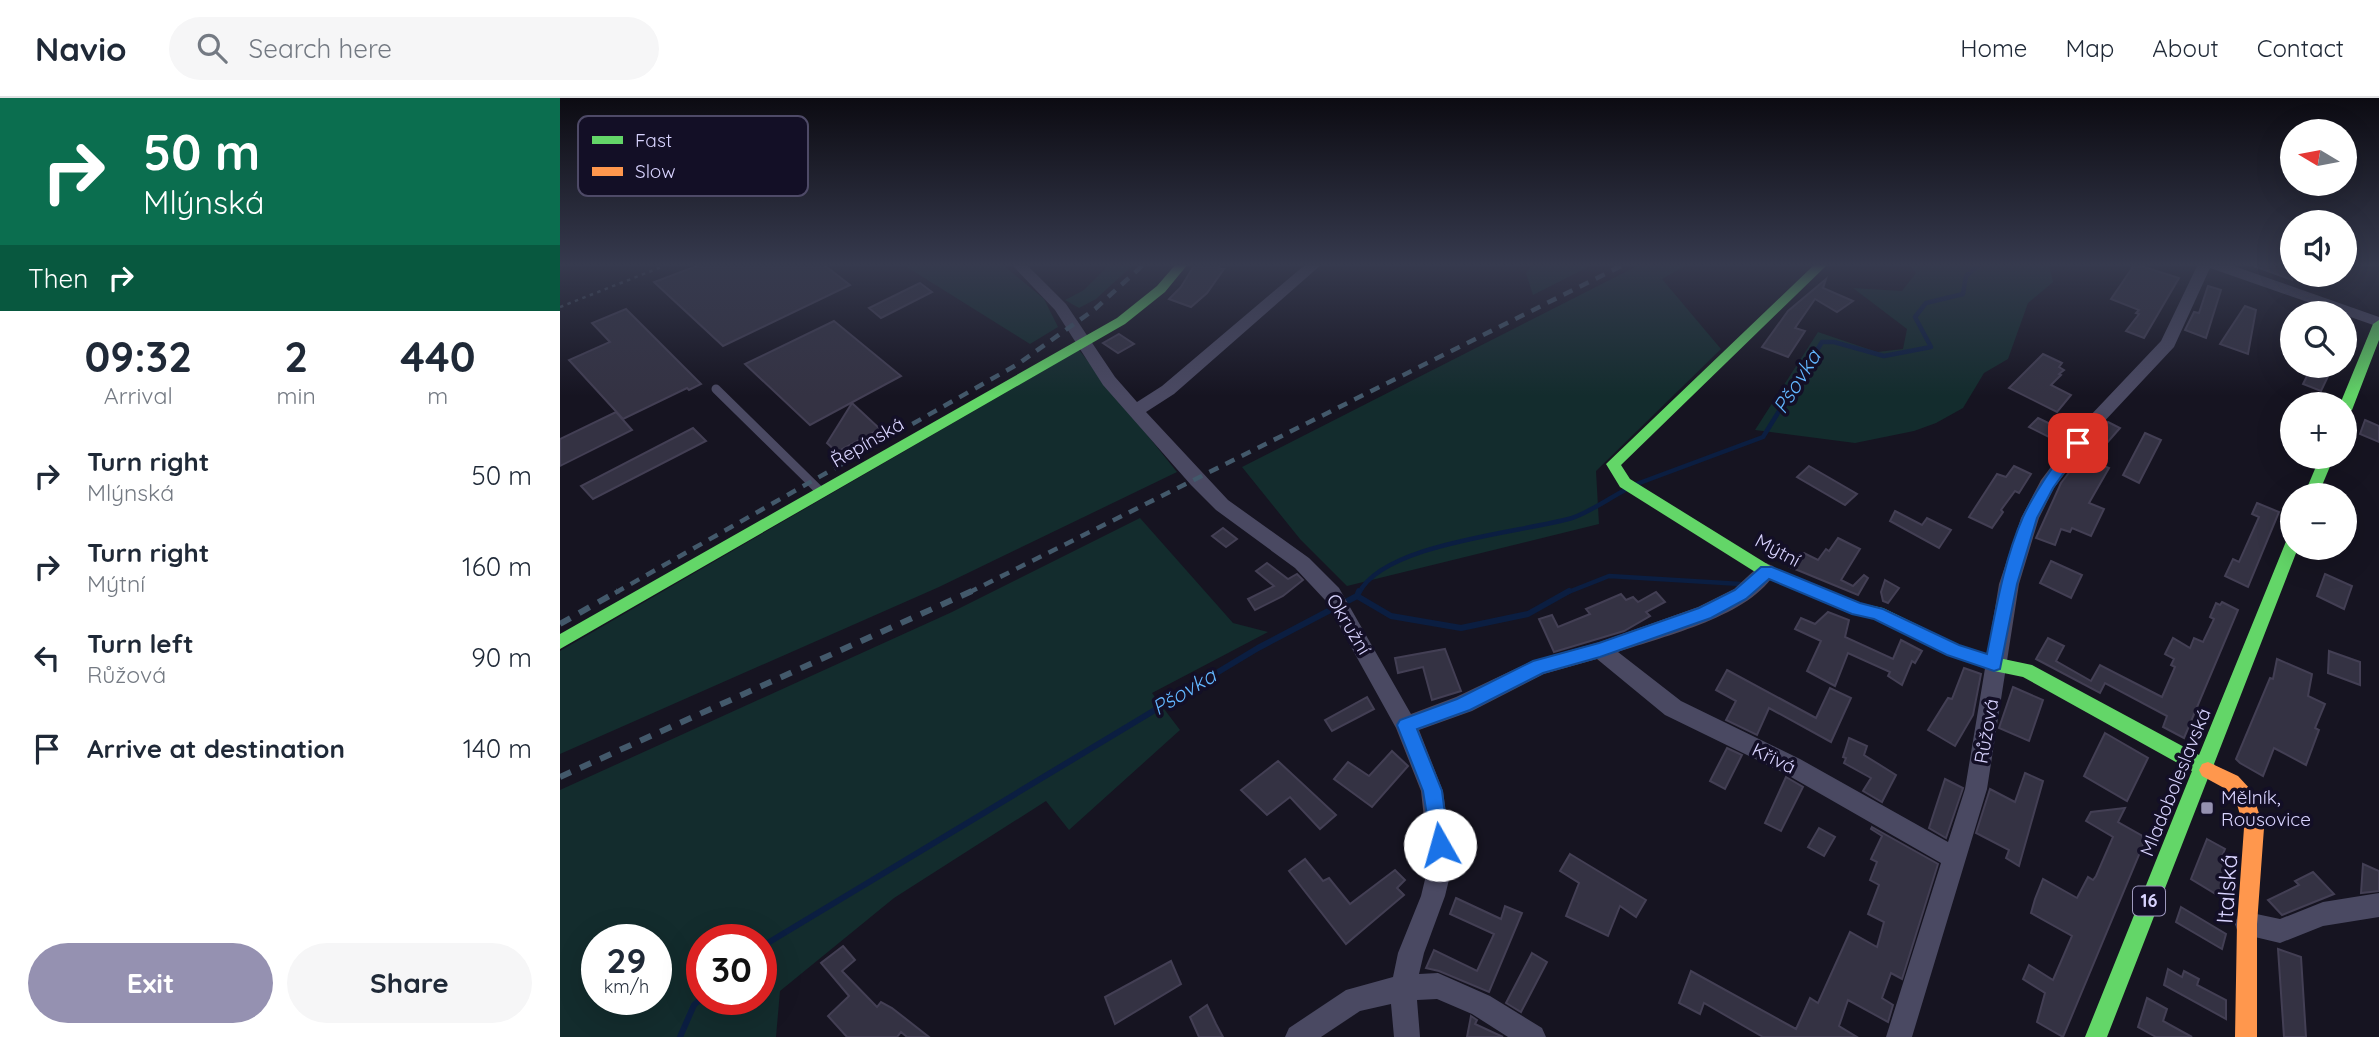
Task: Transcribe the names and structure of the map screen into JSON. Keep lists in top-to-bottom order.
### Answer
{
  "streets": {
    "street": [
      "Řepínská",
      "Mýtní",
      "Okružní",
      "Růžová",
      "Křivá",
      "Mladoboleslavská",
      "Italská",
      "16"
    ]
  },
  "crossings": [
    ["Řepínská", "Okružní"],
    ["Mýtní", "Růžová"],
    ["Mýtní", "Mladoboleslavská"],
    ["Mýtní", "Italská"],
    ["Růžová", "Křivá"],
    ["Mladoboleslavská", "Italská"]
  ],
  "water": ["Pšovka"],
  "places": {
    "transit": ["Mělník, Rousovice"]
  },
  "legend": ["Fast", "Slow"],
  "north": "left",
  "page": {
    "header": "Navio",
    "search": "Search here",
    "nav": [
      "Home",
      "Map",
      "About",
      "Contact"
    ],
    "turn": ["50 m", "Mlýnská"],
    "map_buttons": ["+", "−"],
    "then": "Then",
    "eta": [
      "09:32",
      "Arrival",
      "2",
      "min",
      "440",
      "m"
    ],
    "list": [
      {
        "name": "Turn right",
        "note": "Mlýnská",
        "value": "50 m"
      },
      {
        "name": "Turn right",
        "note": "Mýtní",
        "value": "160 m"
      },
      {
        "name": "Turn left",
        "note": "Růžová",
        "value": "90 m"
      },
      {
        "name": "Arrive at destination",
        "value": "140 m"
      }
    ],
    "speed": "29 km/h",
    "limit": "30",
    "buttons": ["Exit", "Share"]
  }
}
